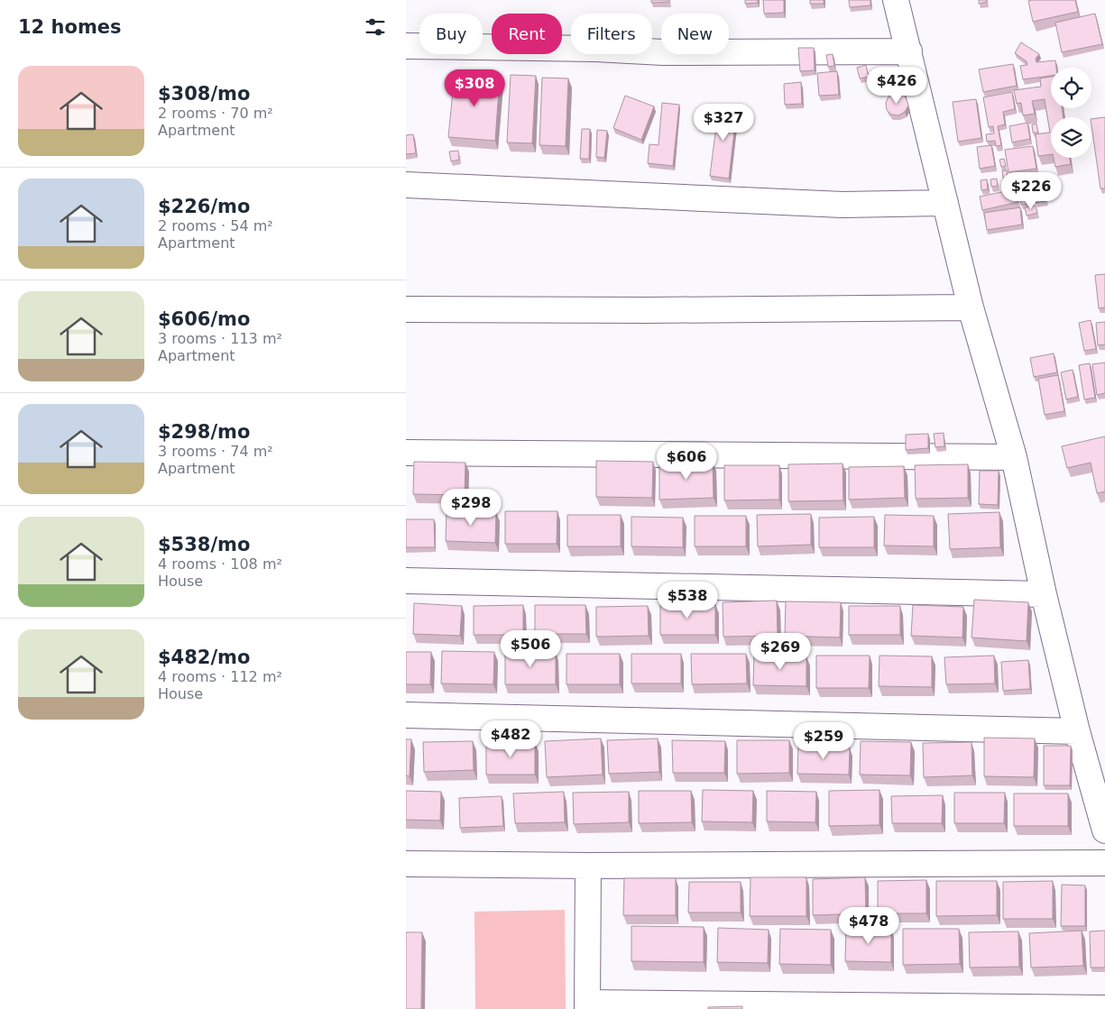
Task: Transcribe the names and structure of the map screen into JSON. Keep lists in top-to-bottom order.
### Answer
{
  "page": {
    "heading": "12 homes",
    "chip": [
      "Buy",
      "Rent",
      "Filters",
      "New"
    ],
    "list": [
      {
        "name": "$308/mo",
        "note": "2 rooms · 70 m² · Apartment"
      },
      {
        "name": "$226/mo",
        "note": "2 rooms · 54 m² · Apartment"
      },
      {
        "name": "$606/mo",
        "note": "3 rooms · 113 m² · Apartment"
      },
      {
        "name": "$298/mo",
        "note": "3 rooms · 74 m² · Apartment"
      },
      {
        "name": "$538/mo",
        "note": "4 rooms · 108 m² · House"
      },
      {
        "name": "$482/mo",
        "note": "4 rooms · 112 m² · House"
      }
    ],
    "price": [
      "$426",
      "$308",
      "$327",
      "$226",
      "$606",
      "$298",
      "$538",
      "$506",
      "$269",
      "$482",
      "$259",
      "$478"
    ]
  }
}
